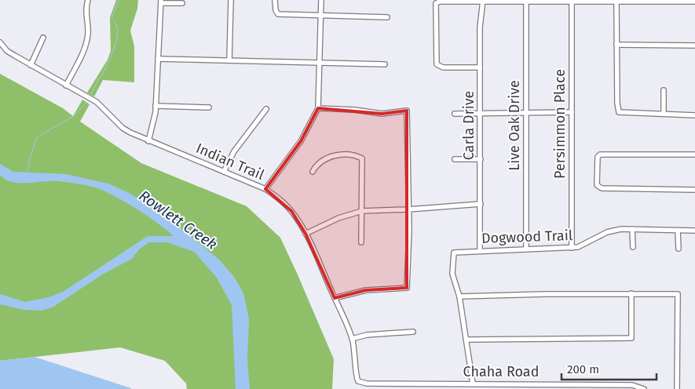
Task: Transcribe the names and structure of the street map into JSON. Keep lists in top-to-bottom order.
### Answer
{
  "streets": {
    "street": [
      "Persimmon Place",
      "Carla Drive",
      "Live Oak Drive",
      "Indian Trail",
      "Dogwood Trail",
      "Chaha Road"
    ]
  },
  "crossings": [
    ["Persimmon Place", "Dogwood Trail"],
    ["Carla Drive", "Dogwood Trail"],
    ["Live Oak Drive", "Dogwood Trail"],
    ["Indian Trail", "Chaha Road"]
  ],
  "water": ["Rowlett Creek"],
  "scale_bar": "200 m"
}
